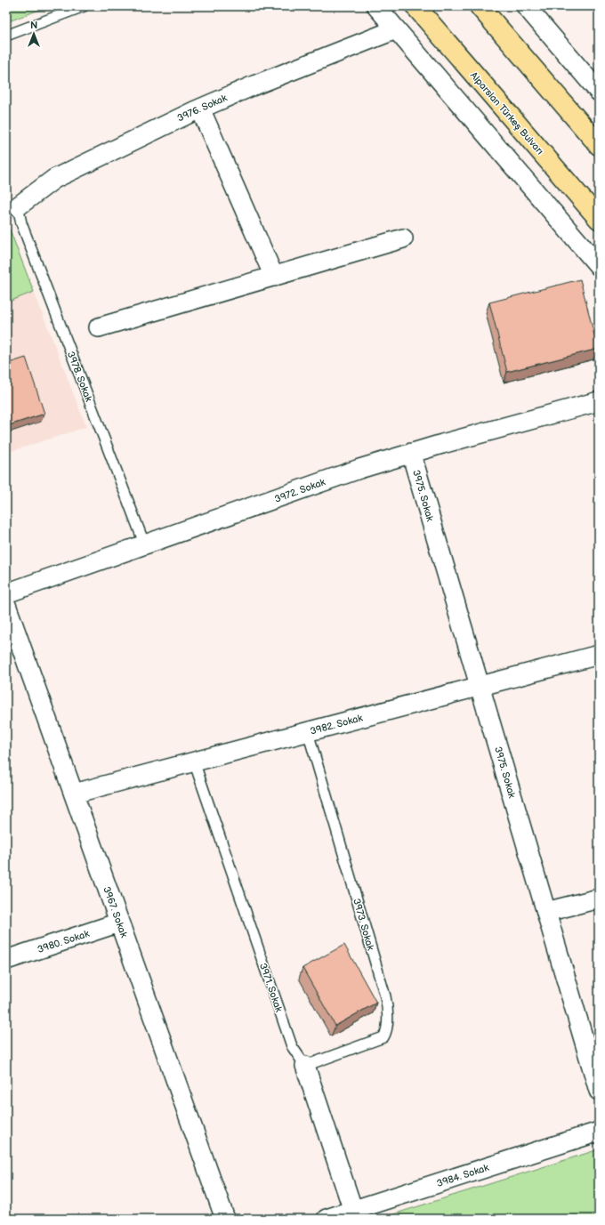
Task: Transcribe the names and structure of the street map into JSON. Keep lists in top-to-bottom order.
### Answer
{
  "streets": {
    "highway": ["Alparslan Türkeş Bulvarı"],
    "street": [
      "3976. Sokak",
      "3972. Sokak",
      "3975. Sokak",
      "3982. Sokak",
      "3967. Sokak",
      "3980. Sokak",
      "3971. Sokak",
      "3984. Sokak"
    ],
    "lane": ["3978. Sokak", "3973. Sokak"]
  },
  "crossings": [
    ["3976. Sokak", "3978. Sokak"],
    ["3978. Sokak", "3972. Sokak"],
    ["3972. Sokak", "3975. Sokak"],
    ["3975. Sokak", "3982. Sokak"],
    ["3982. Sokak", "3967. Sokak"],
    ["3982. Sokak", "3973. Sokak"],
    ["3982. Sokak", "3971. Sokak"],
    ["3967. Sokak", "3980. Sokak"],
    ["3973. Sokak", "3971. Sokak"],
    ["3971. Sokak", "3984. Sokak"]
  ],
  "north": "top"
}
